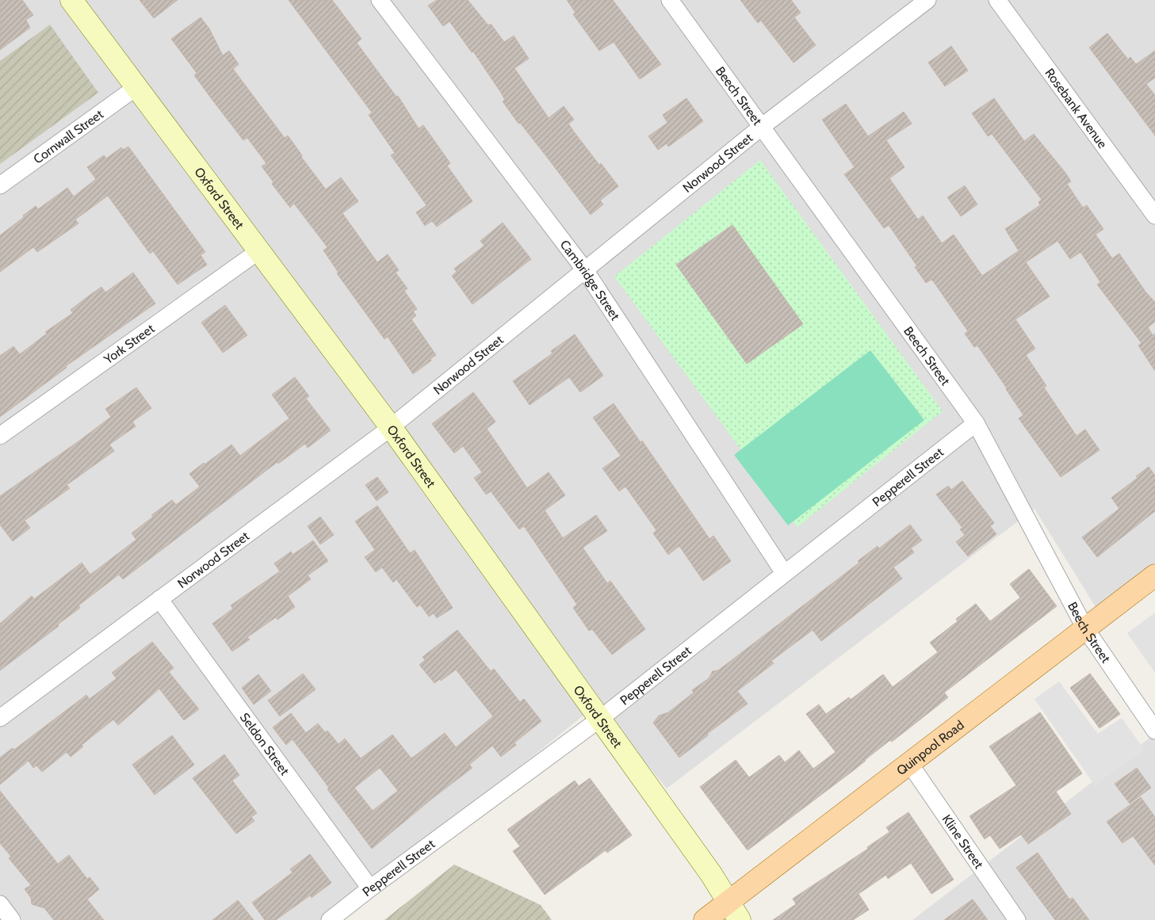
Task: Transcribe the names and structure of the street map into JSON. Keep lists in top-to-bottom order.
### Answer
{
  "streets": {
    "main road": ["Oxford Street", "Quinpool Road"],
    "street": [
      "Beech Street",
      "Rosebank Avenue",
      "Cornwall Street",
      "Norwood Street",
      "Cambridge Street",
      "York Street",
      "Pepperell Street",
      "Seldon Street",
      "Kline Street"
    ]
  },
  "crossings": [
    ["Beech Street", "Norwood Street"],
    ["Beech Street", "Pepperell Street"],
    ["Beech Street", "Quinpool Road"],
    ["Cornwall Street", "Oxford Street"],
    ["Norwood Street", "Oxford Street"],
    ["Norwood Street", "Cambridge Street"],
    ["Norwood Street", "Seldon Street"],
    ["Oxford Street", "York Street"],
    ["Oxford Street", "Pepperell Street"],
    ["Oxford Street", "Quinpool Road"],
    ["Cambridge Street", "Pepperell Street"],
    ["Pepperell Street", "Seldon Street"],
    ["Quinpool Road", "Kline Street"]
  ]
}
